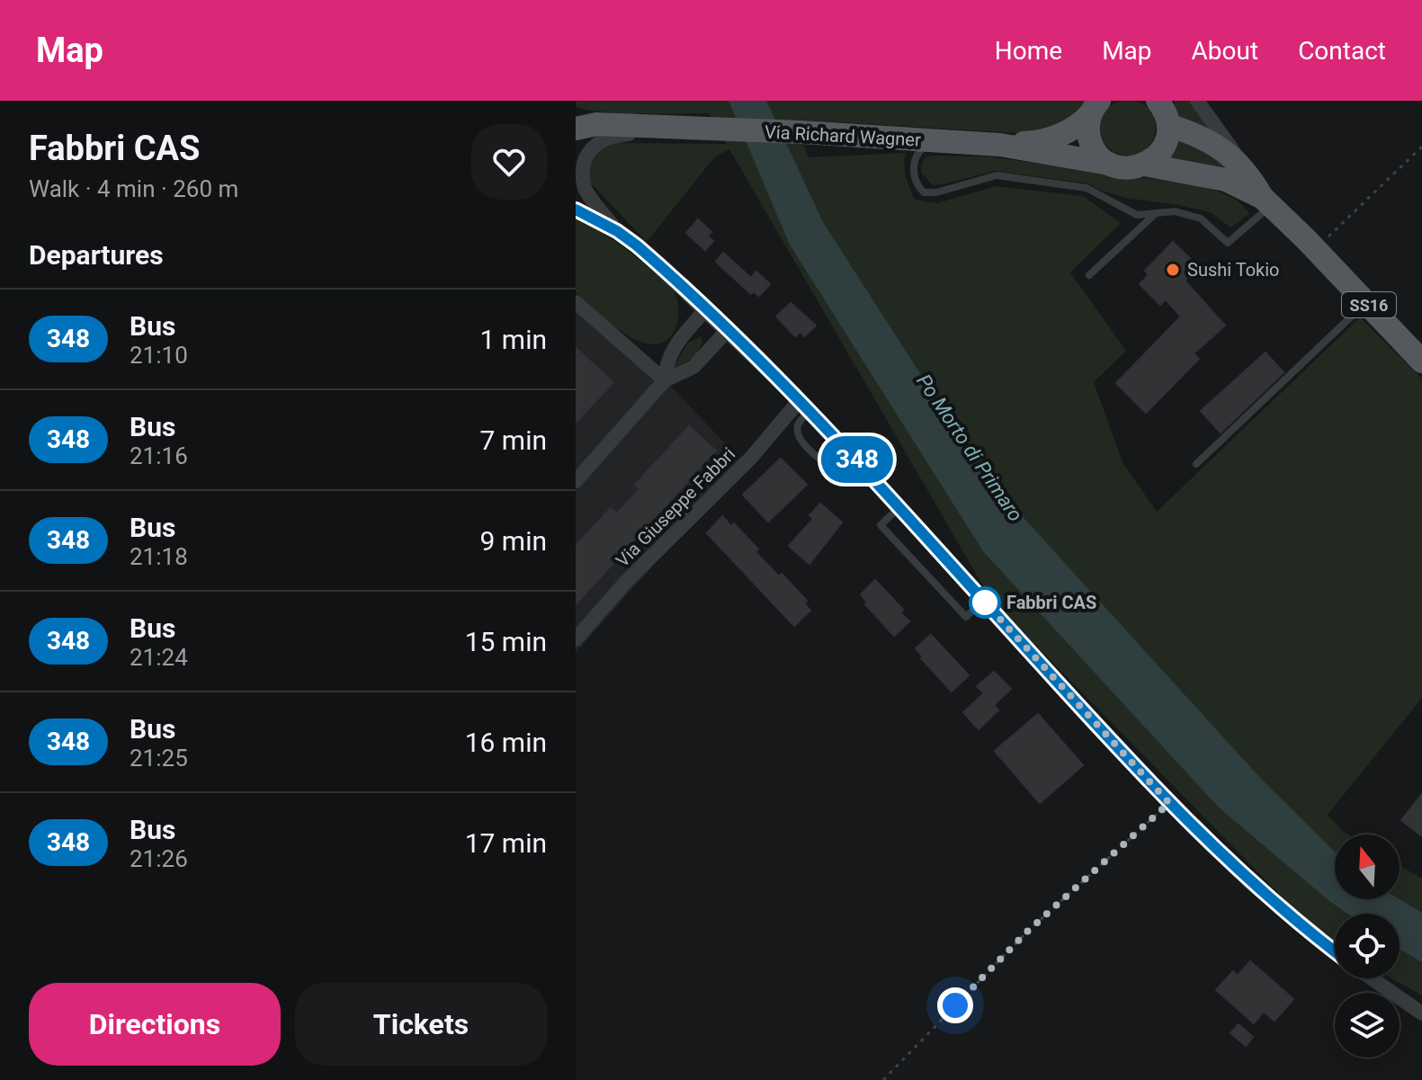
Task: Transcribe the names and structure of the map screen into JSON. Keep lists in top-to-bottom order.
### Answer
{
  "streets": {
    "main road": ["Via Richard Wagner", "SS16"],
    "street": ["Via Giuseppe Fabbri"]
  },
  "crossings": [
    ["Via Richard Wagner", "SS16"]
  ],
  "water": ["Po Morto di Primaro"],
  "places": ["Sushi Tokio", "Fabbri CAS"],
  "lines": ["bus line 348"],
  "north": "top",
  "page": {
    "header": "Map",
    "nav": [
      "Home",
      "Map",
      "About",
      "Contact"
    ],
    "heading": [
      ["Fabbri CAS", "Walk · 4 min · 260 m"],
      "Departures"
    ],
    "on_map": "348",
    "list": [
      {
        "mark": "348",
        "name": "Bus",
        "note": "21:10",
        "value": "1 min"
      },
      {
        "mark": "348",
        "name": "Bus",
        "note": "21:16",
        "value": "7 min"
      },
      {
        "mark": "348",
        "name": "Bus",
        "note": "21:18",
        "value": "9 min"
      },
      {
        "mark": "348",
        "name": "Bus",
        "note": "21:24",
        "value": "15 min"
      },
      {
        "mark": "348",
        "name": "Bus",
        "note": "21:25",
        "value": "16 min"
      },
      {
        "mark": "348",
        "name": "Bus",
        "note": "21:26",
        "value": "17 min"
      }
    ],
    "buttons": ["Directions", "Tickets"]
  }
}
